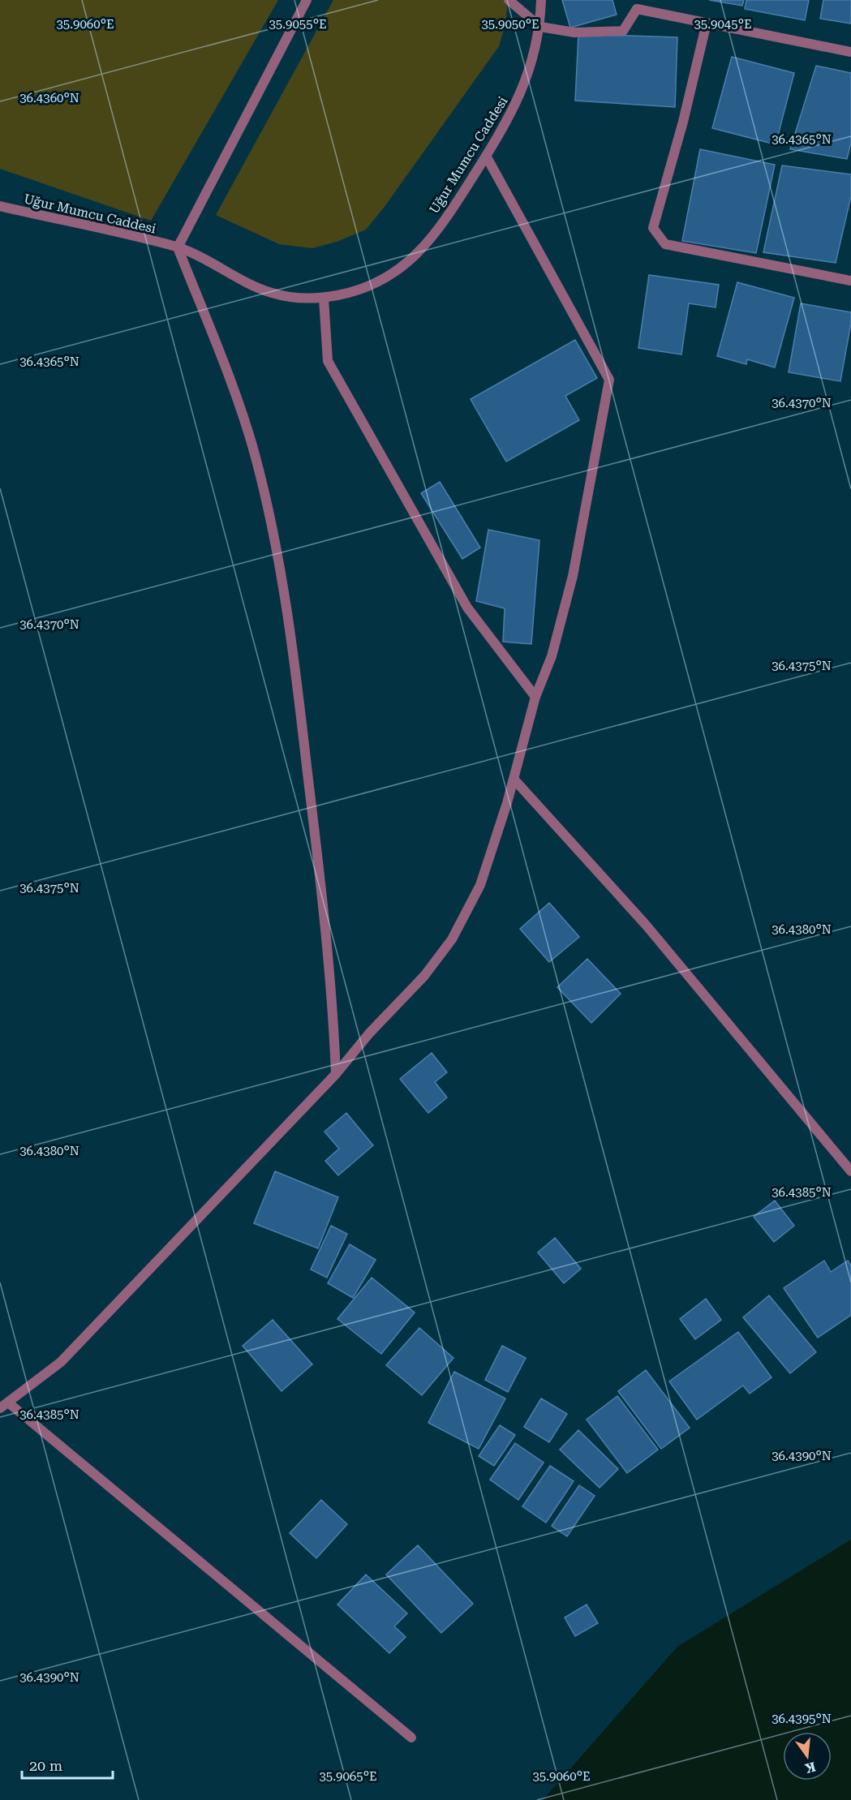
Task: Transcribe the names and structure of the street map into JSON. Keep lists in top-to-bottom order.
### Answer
{
  "streets": {
    "street": ["Uğur Mumcu Caddesi"]
  },
  "scale_bar": "20 m",
  "north": "bottom",
  "coordinates": [
    "35.9060°E",
    "35.9055°E",
    "35.9050°E",
    "35.9045°E",
    "36.4360°N",
    "36.4365°N",
    "36.4370°N",
    "36.4375°N",
    "36.4380°N",
    "36.4385°N",
    "36.4390°N",
    "36.4395°N",
    "35.9065°E"
  ]
}
